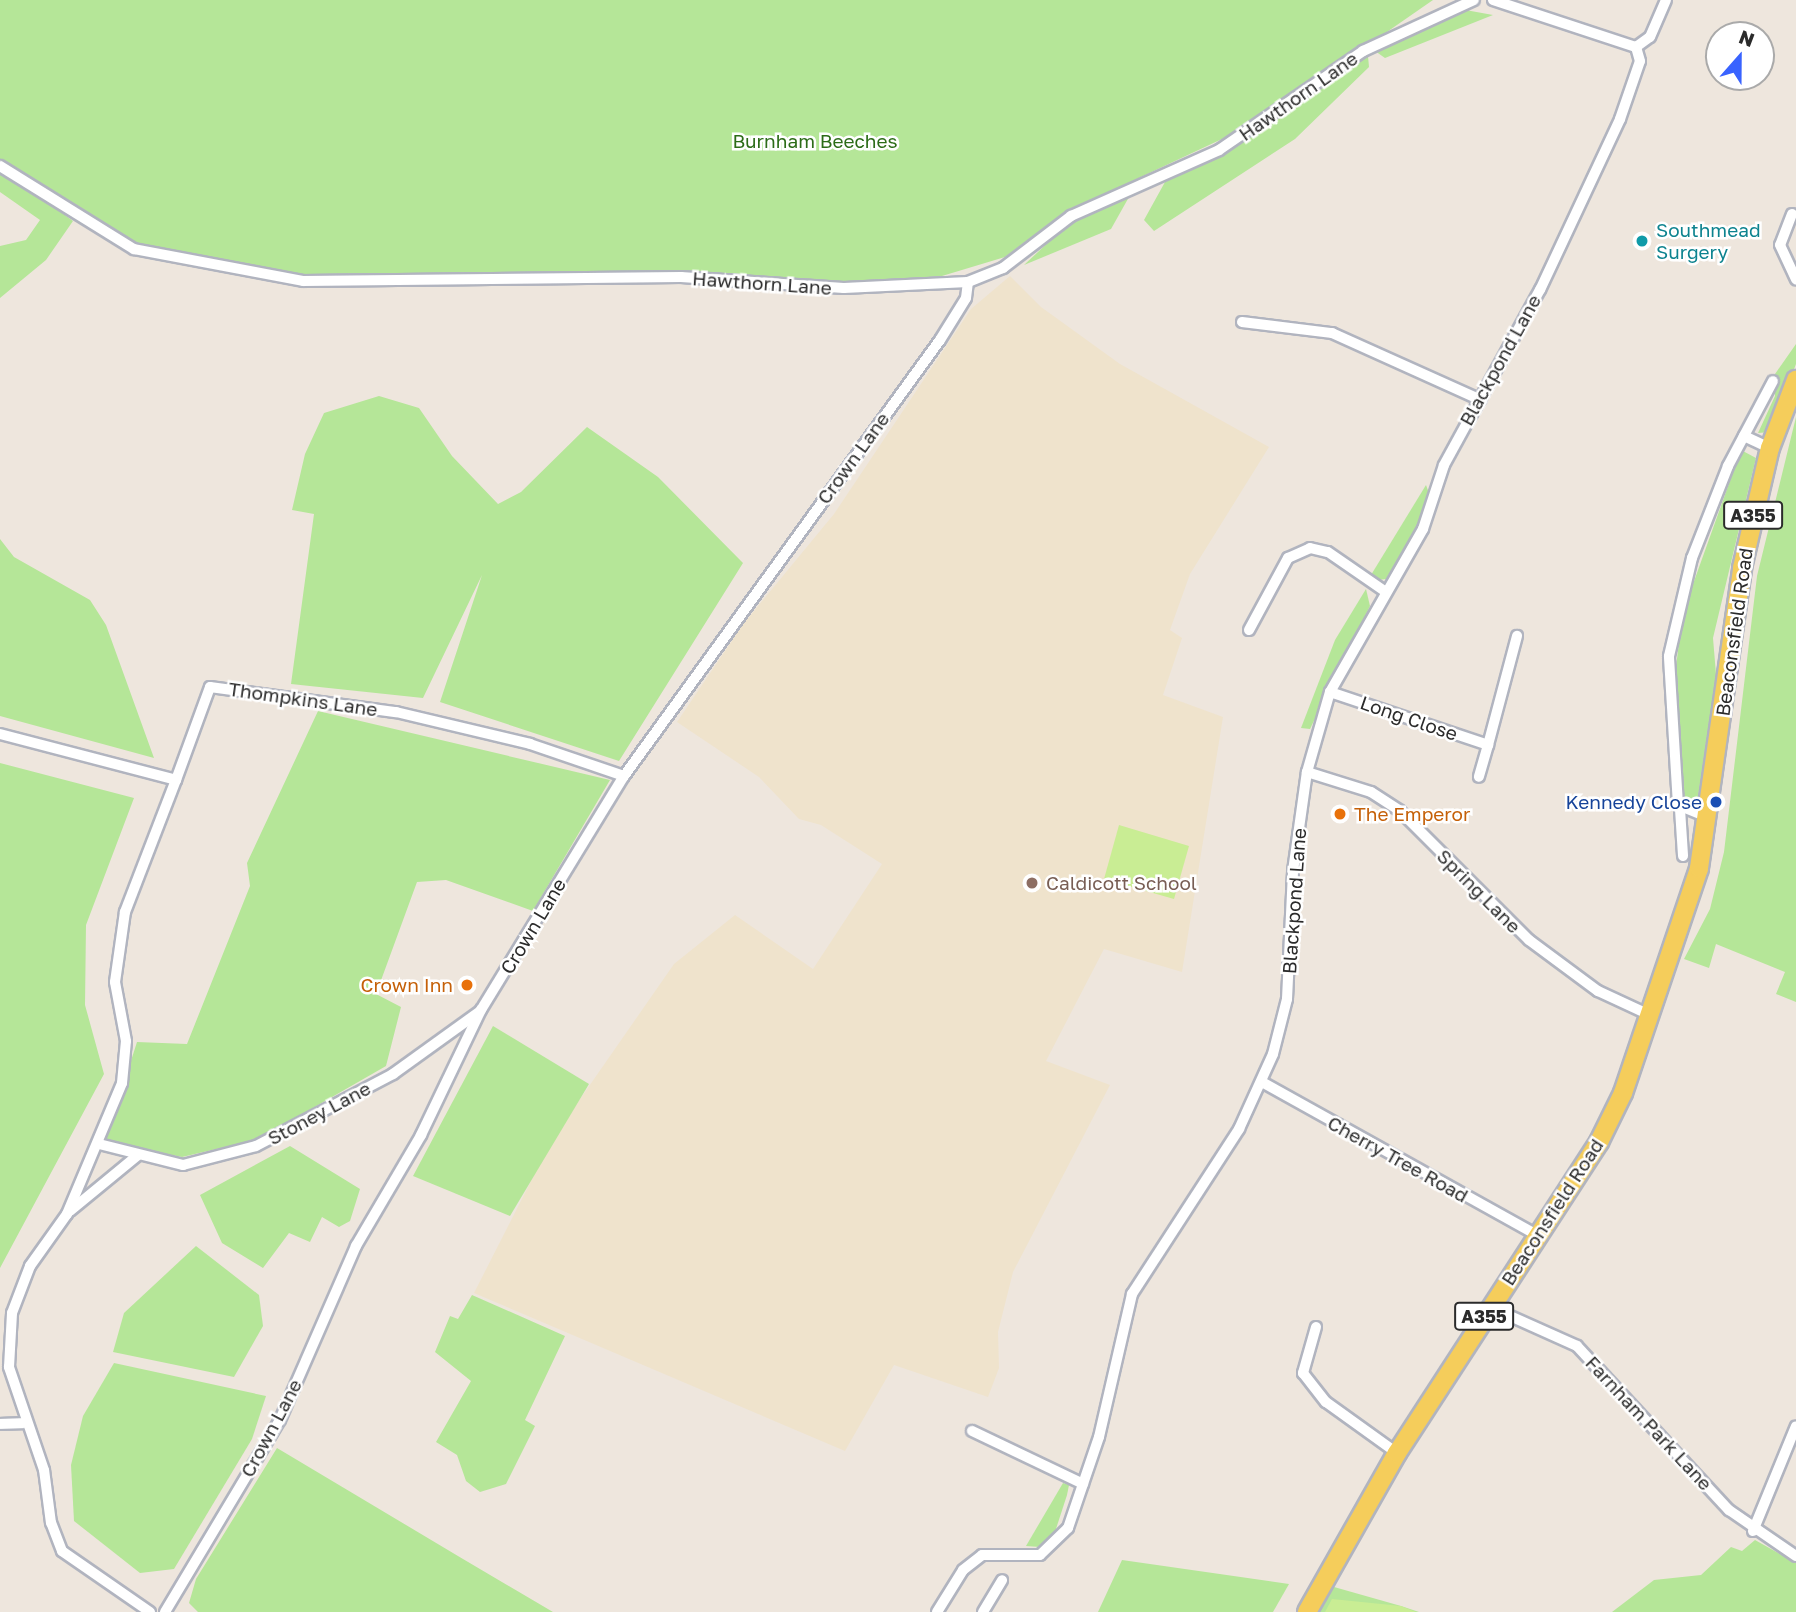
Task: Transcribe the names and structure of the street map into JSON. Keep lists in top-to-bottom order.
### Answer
{
  "streets": {
    "main road": ["A355", "Beaconsfield Road"],
    "street": [
      "Hawthorn Lane",
      "Blackpond Lane",
      "Crown Lane",
      "Thompkins Lane",
      "Long Close",
      "Spring Lane",
      "Stoney Lane",
      "Cherry Tree Road",
      "Farnham Park Lane"
    ]
  },
  "crossings": [
    ["Hawthorn Lane", "Crown Lane"],
    ["Blackpond Lane", "Long Close"],
    ["Blackpond Lane", "Spring Lane"],
    ["Blackpond Lane", "Cherry Tree Road"],
    ["Crown Lane", "Thompkins Lane"],
    ["Crown Lane", "Stoney Lane"],
    ["Beaconsfield Road", "Spring Lane"],
    ["Beaconsfield Road", "Cherry Tree Road"],
    ["Beaconsfield Road", "Farnham Park Lane"]
  ],
  "parks": ["Burnham Beeches"],
  "places": [
    "Southmead Surgery",
    "Kennedy Close",
    "The Emperor",
    "Caldicott School",
    "Crown Inn"
  ],
  "north": "top"
}
